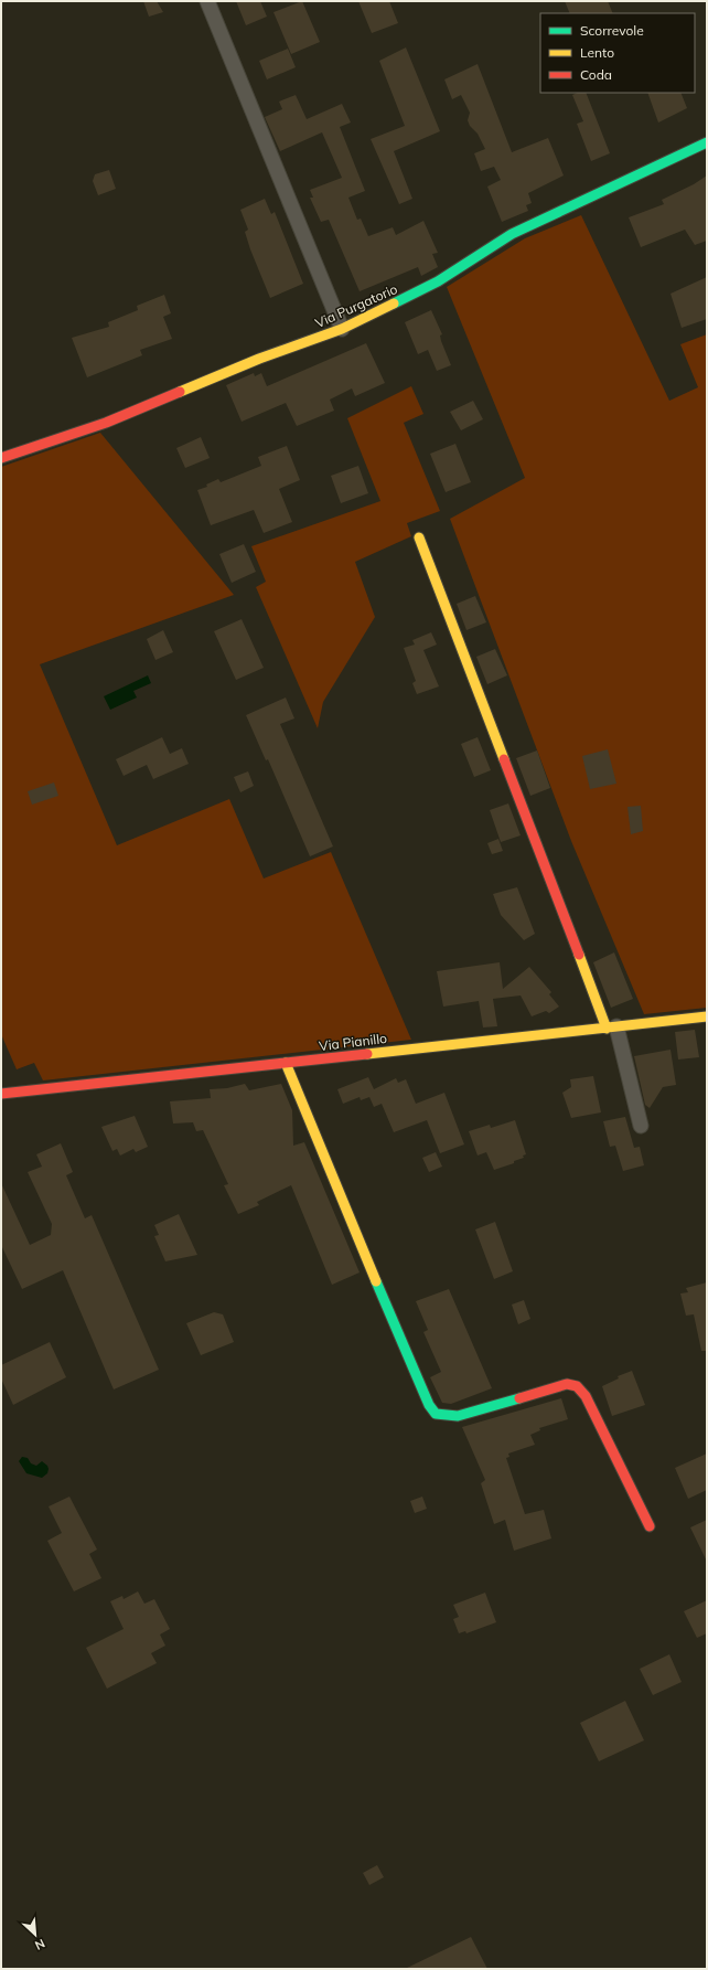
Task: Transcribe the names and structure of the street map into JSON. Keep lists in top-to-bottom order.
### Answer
{
  "streets": {
    "street": ["Via Purgatorio", "Via Pianillo"]
  },
  "legend": ["Scorrevole", "Lento", "Coda"],
  "north": "bottom right"
}
